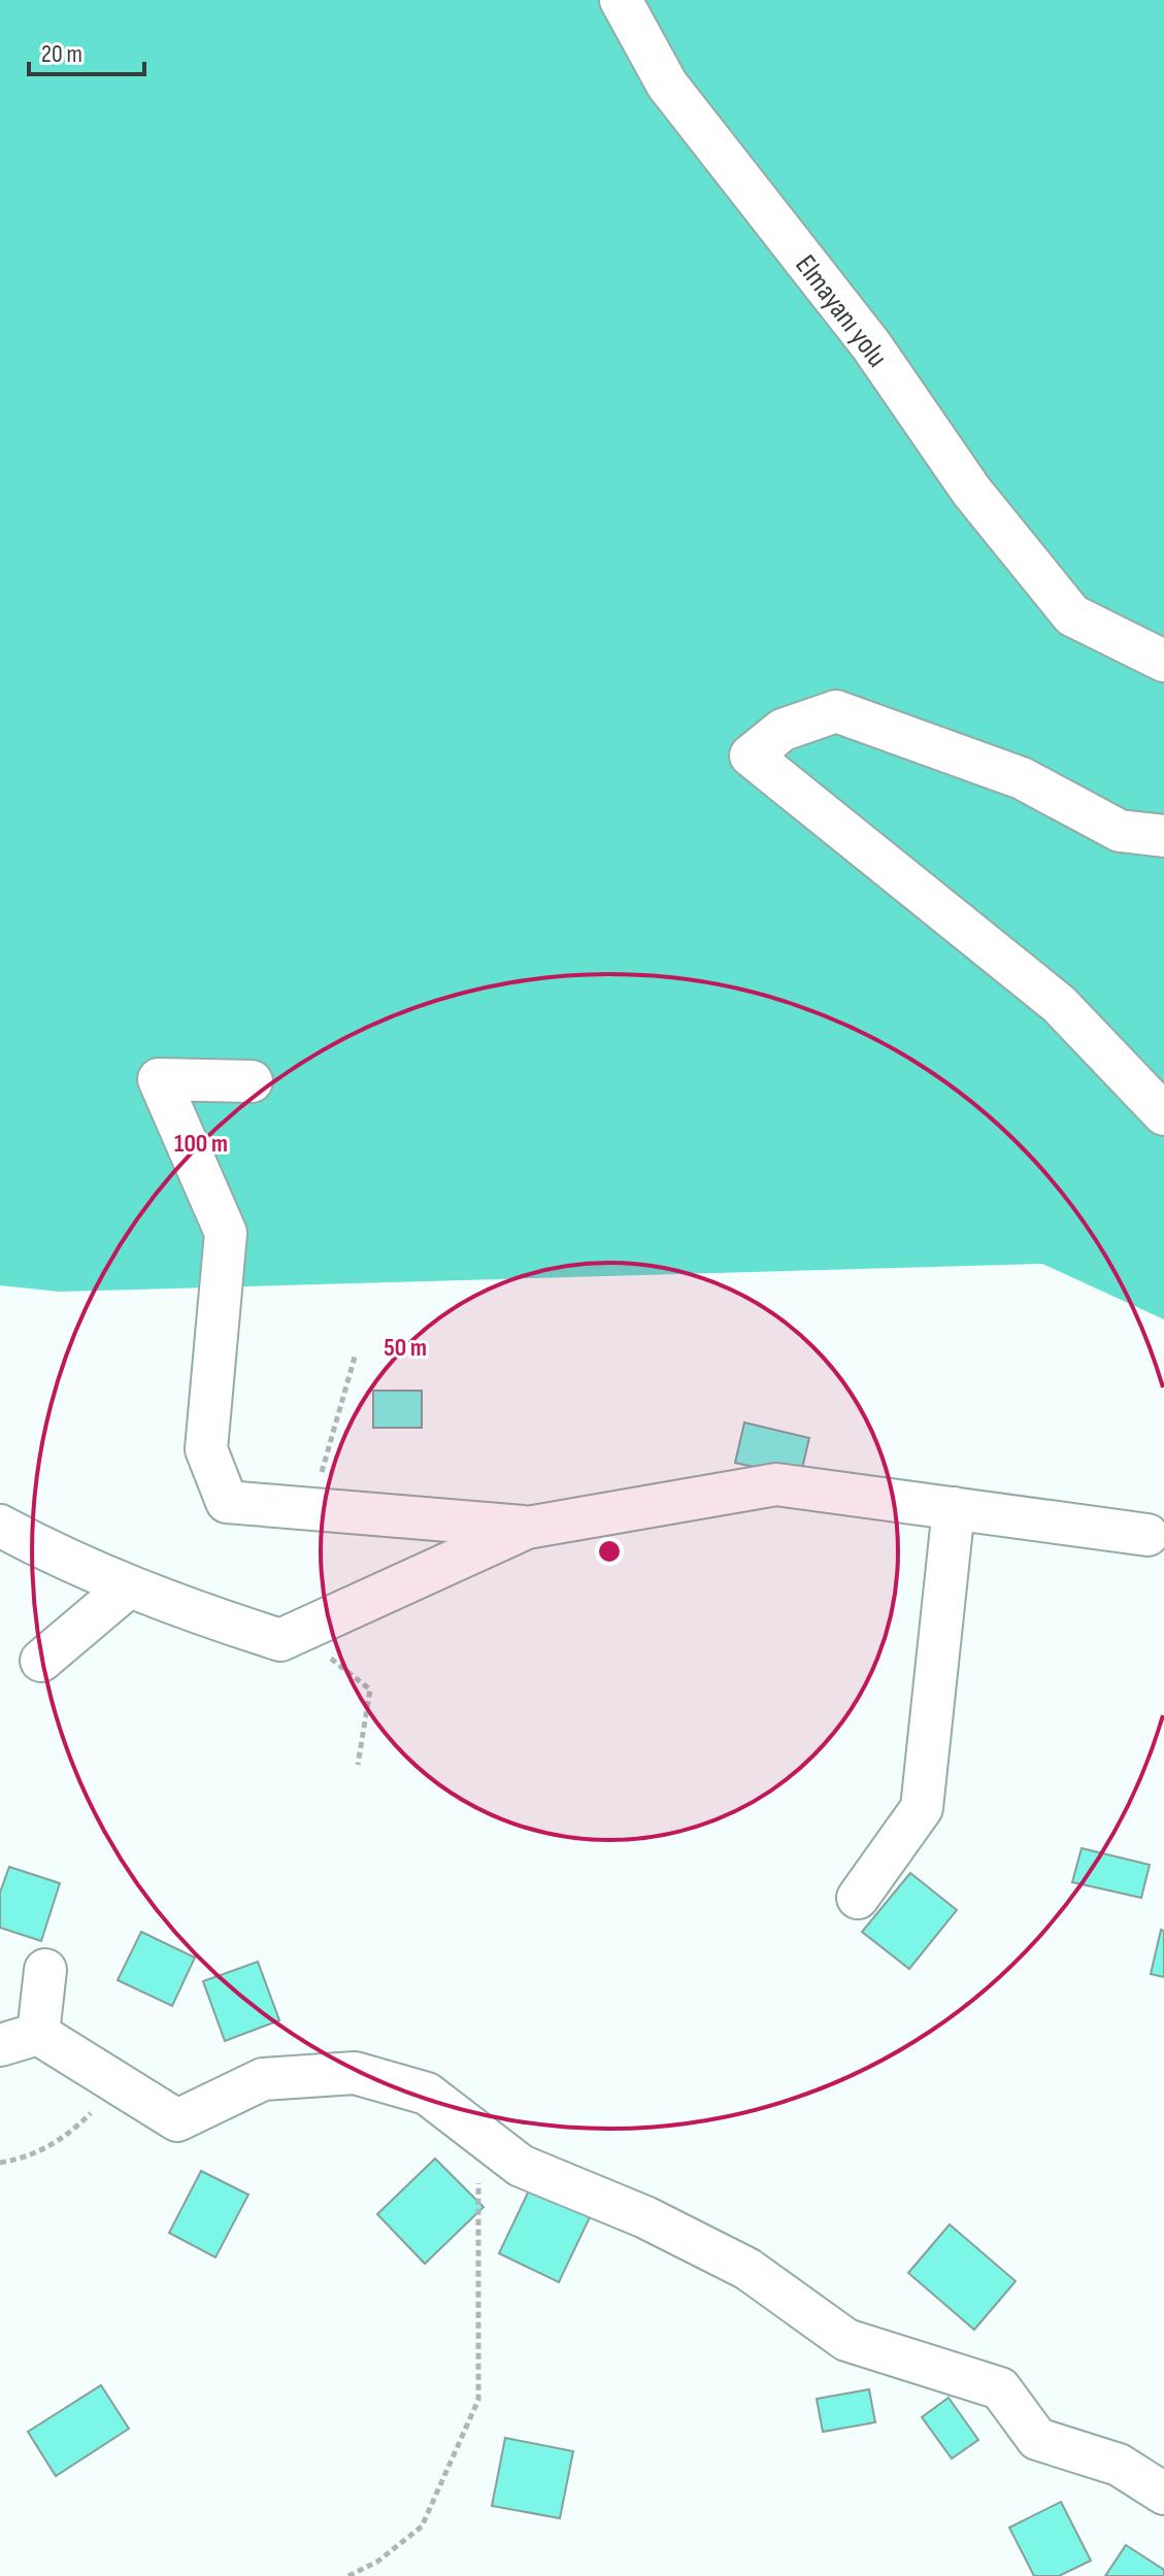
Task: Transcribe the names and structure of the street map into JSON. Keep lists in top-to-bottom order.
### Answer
{
  "streets": {
    "street": ["Elmayanı yolu"]
  },
  "scale_bar": "20 m",
  "rings": ["100 m", "50 m"]
}
